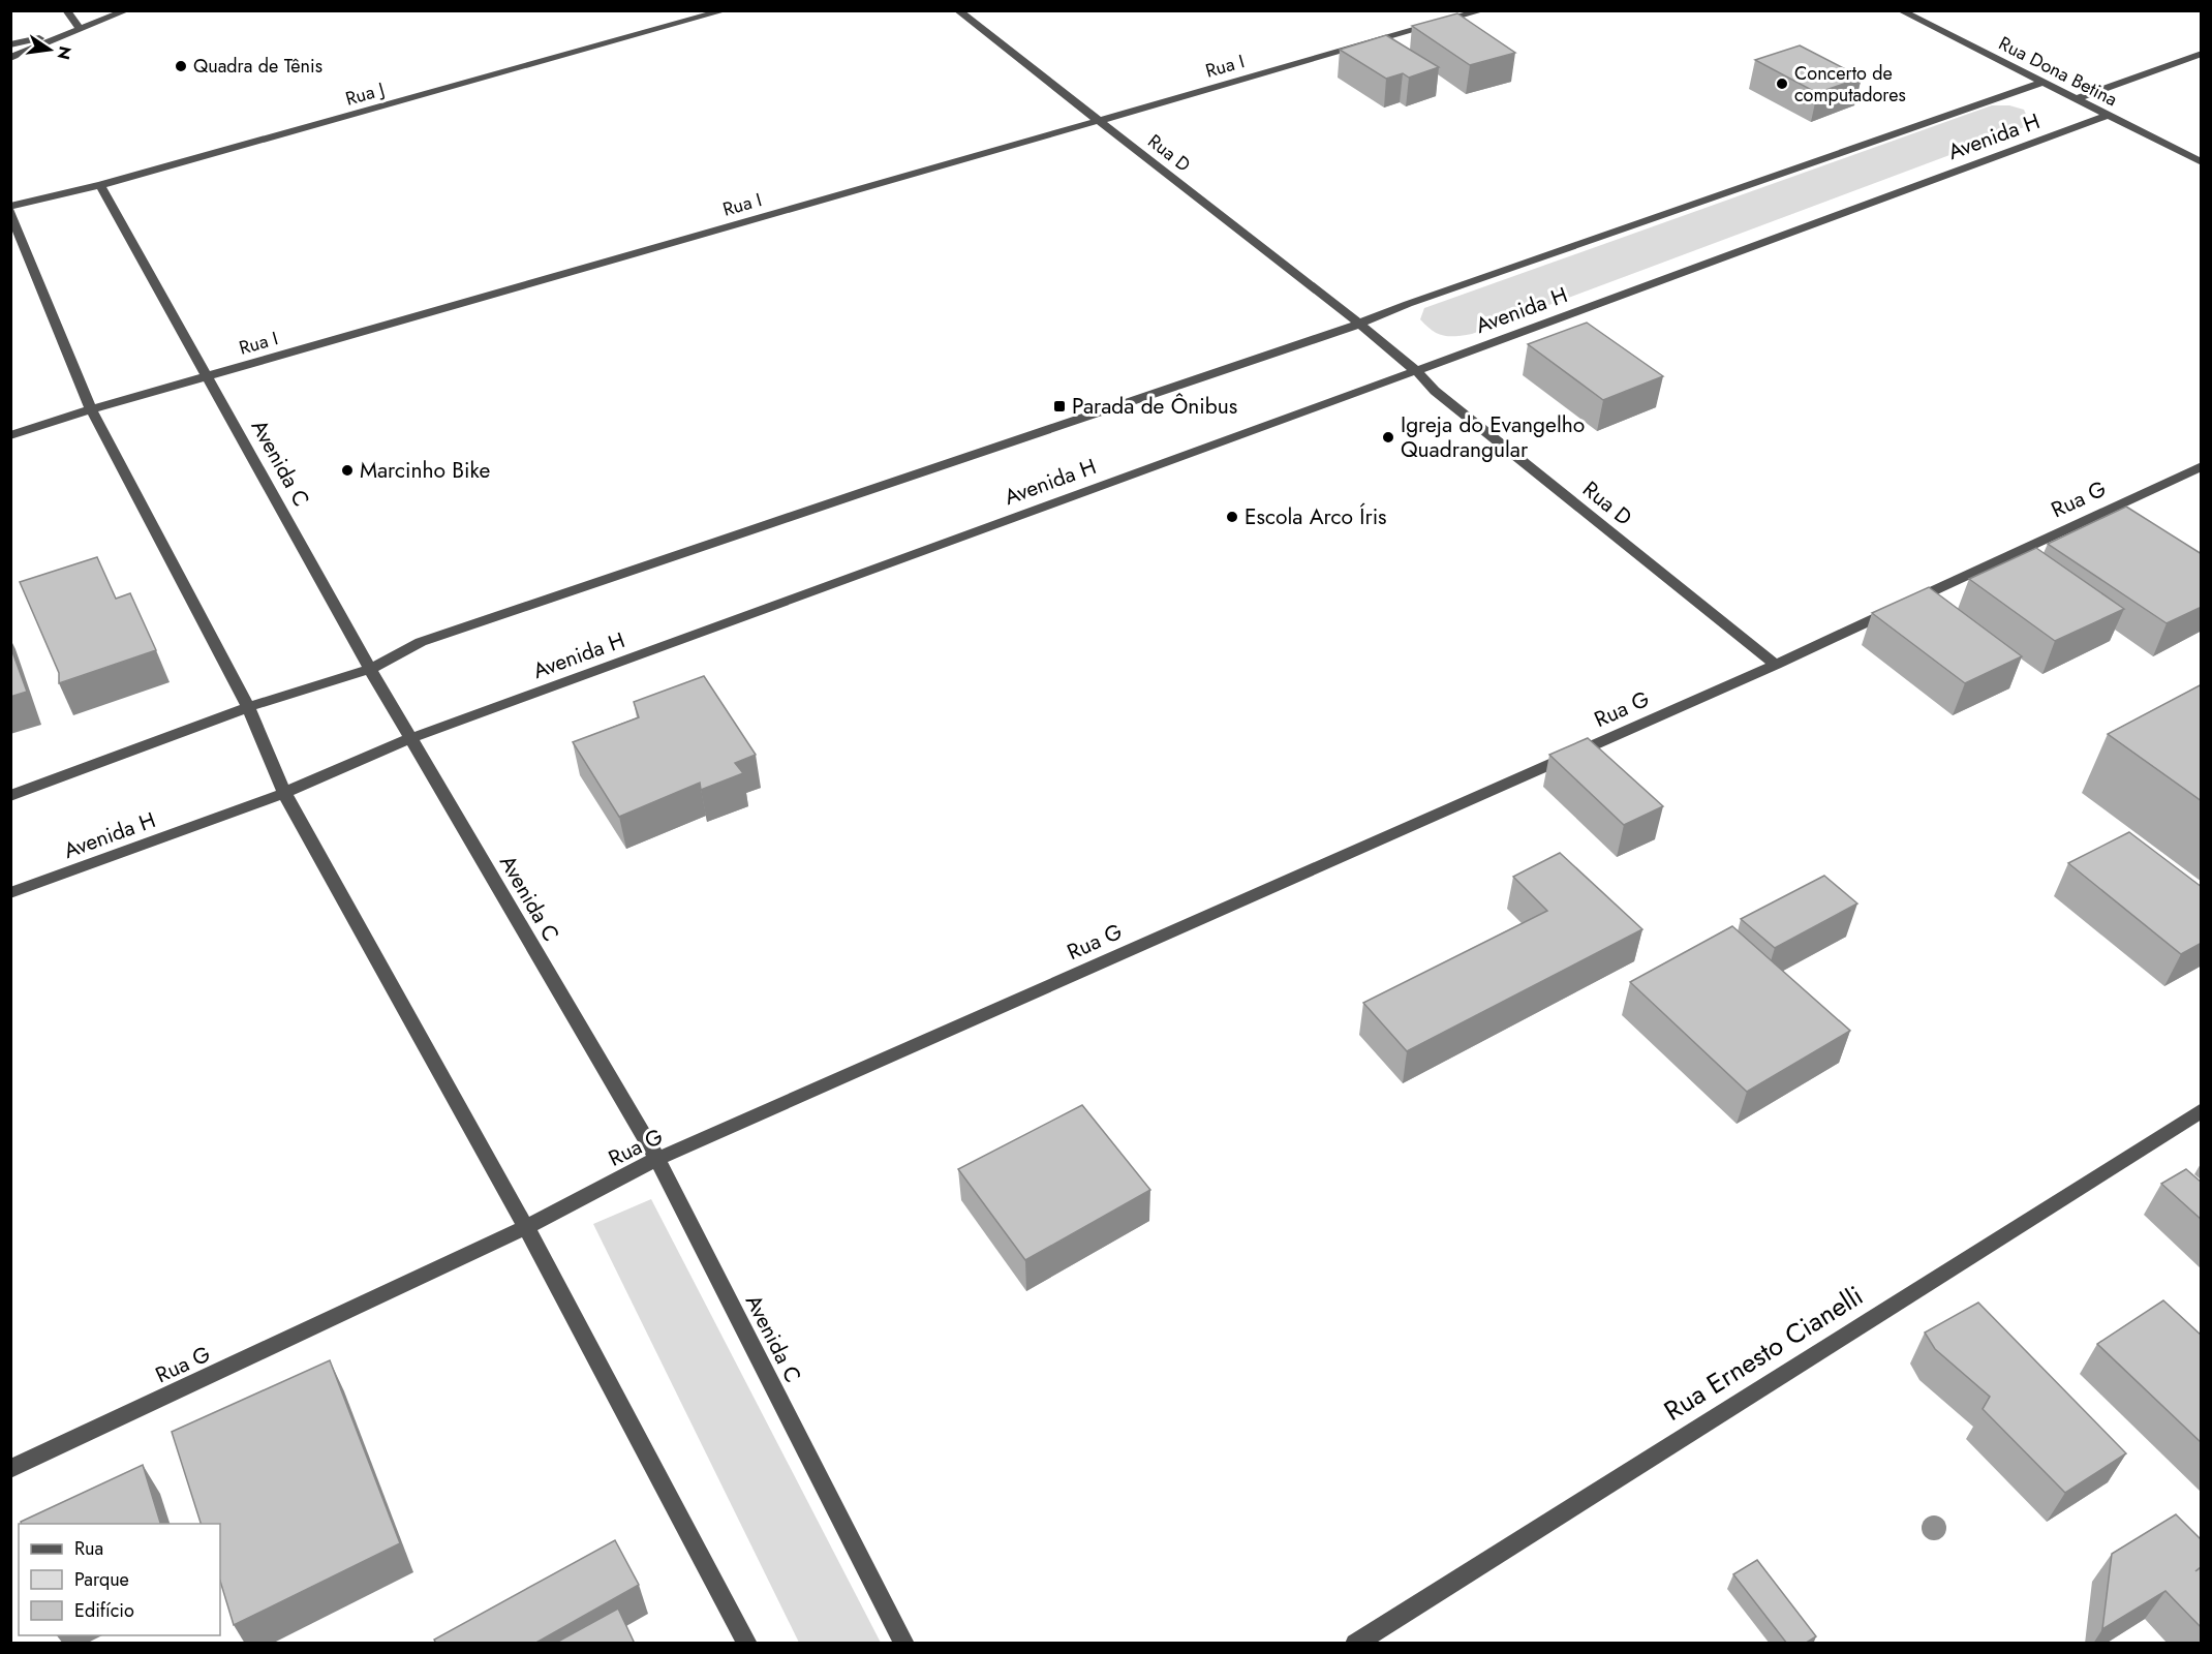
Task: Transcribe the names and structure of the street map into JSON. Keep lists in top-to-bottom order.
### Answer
{
  "streets": {
    "street": [
      "Rua I",
      "Rua Dona Betina",
      "Rua J",
      "Avenida H",
      "Rua D",
      "Avenida C",
      "Rua G",
      "Rua Ernesto Cianelli"
    ]
  },
  "crossings": [
    ["Rua I", "Rua D"],
    ["Rua I", "Avenida C"],
    ["Rua Dona Betina", "Avenida H"],
    ["Rua J", "Avenida C"],
    ["Avenida H", "Rua D"],
    ["Avenida H", "Avenida C"],
    ["Rua D", "Rua G"],
    ["Avenida C", "Rua G"]
  ],
  "places": {
    "other": [
      "Quadra de Tênis",
      "Concerto de computadores",
      "Igreja do Evangelho Quadrangular",
      "Marcinho Bike",
      "Escola Arco Íris"
    ],
    "transit": ["Parada de Ônibus"]
  },
  "legend": ["Rua", "Parque", "Edifício"],
  "north": "right"
}
